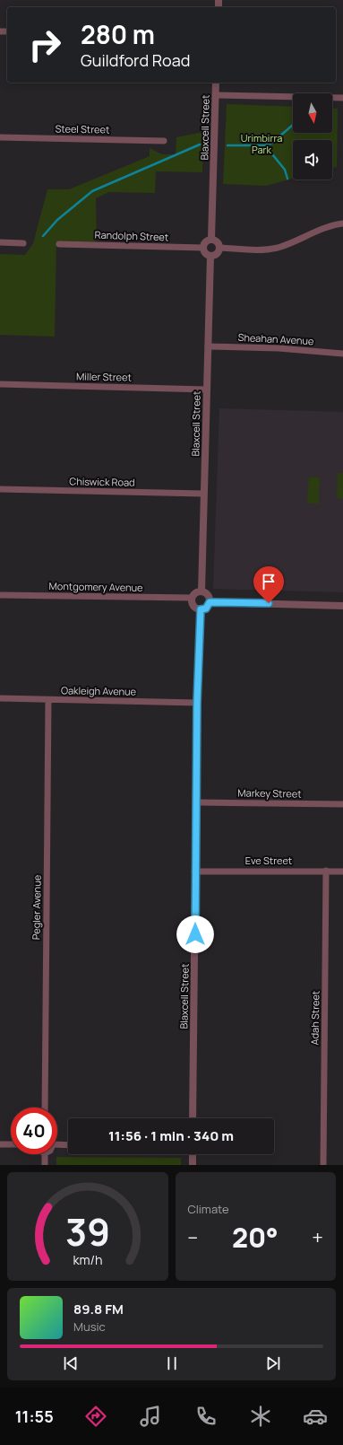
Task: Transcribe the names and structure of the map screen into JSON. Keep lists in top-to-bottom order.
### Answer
{
  "streets": {
    "street": [
      "Blaxcell Street",
      "Steel Street",
      "Randolph Street",
      "Sheahan Avenue",
      "Miller Street",
      "Chiswick Road",
      "Montgomery Avenue",
      "Oakleigh Avenue",
      "Markey Street",
      "Eve Street",
      "Pegler Avenue",
      "Adah Street"
    ]
  },
  "crossings": [
    ["Blaxcell Street", "Randolph Street"],
    ["Blaxcell Street", "Sheahan Avenue"],
    ["Blaxcell Street", "Miller Street"],
    ["Blaxcell Street", "Chiswick Road"],
    ["Blaxcell Street", "Montgomery Avenue"],
    ["Blaxcell Street", "Oakleigh Avenue"],
    ["Blaxcell Street", "Markey Street"],
    ["Blaxcell Street", "Eve Street"],
    ["Oakleigh Avenue", "Pegler Avenue"],
    ["Eve Street", "Adah Street"]
  ],
  "parks": ["Urimbirra Park"],
  "north": "bottom",
  "page": {
    "turn": ["280 m", "Guildford Road"],
    "limit": "40",
    "trip": "11:56 · 1 min · 340 m",
    "tile": "Climate",
    "heat": ["−", "20°", "+"],
    "song": ["89.8 FM", "Music"],
    "tabs": "11:55",
    "gauge": ["39", "km/h"]
  }
}
